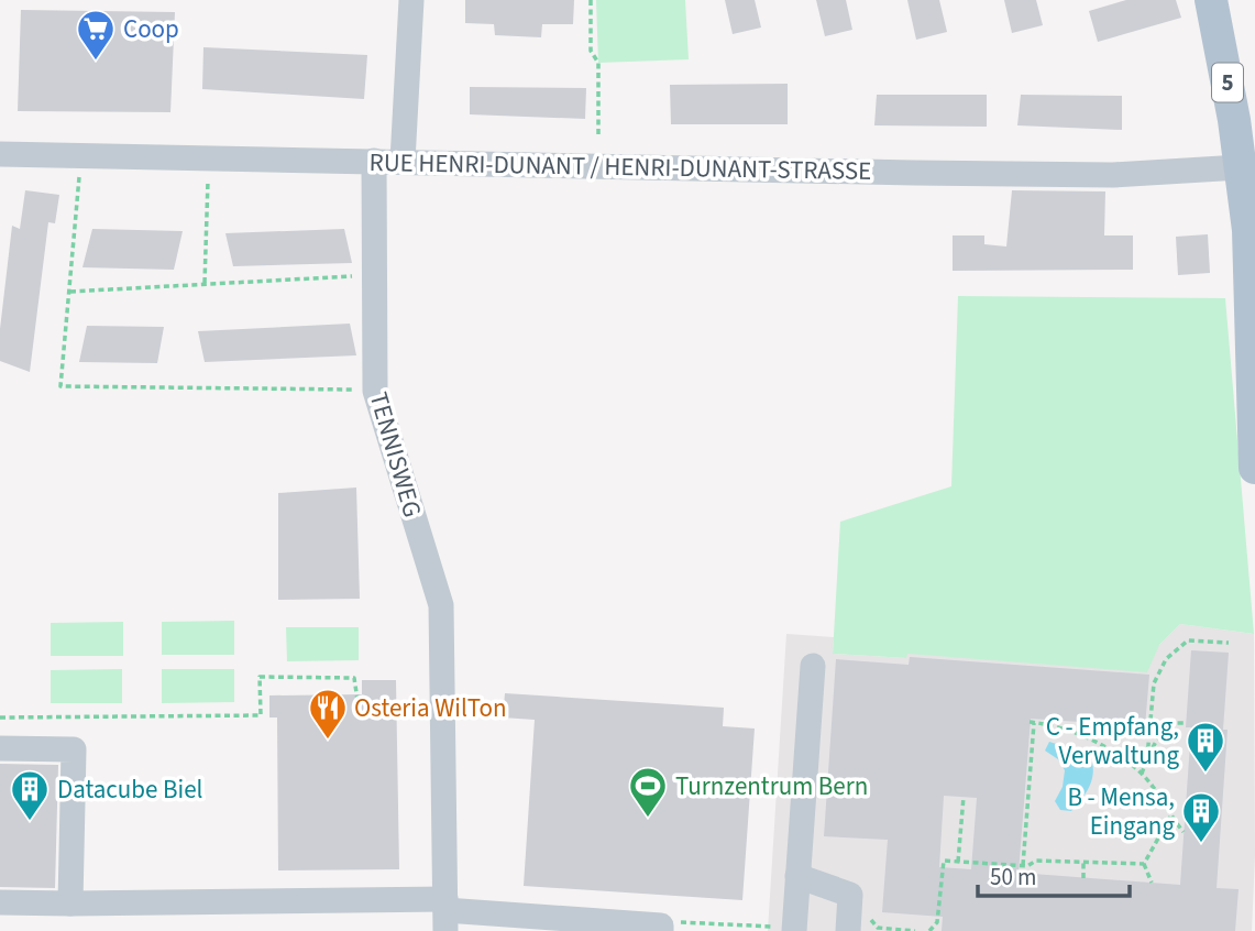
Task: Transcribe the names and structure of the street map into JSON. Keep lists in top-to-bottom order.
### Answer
{
  "streets": {
    "main road": ["5"],
    "street": ["RUE HENRI-DUNANT / HENRI-DUNANT-STRASSE", "TENNISWEG"]
  },
  "crossings": [
    ["5", "RUE HENRI-DUNANT / HENRI-DUNANT-STRASSE"],
    ["RUE HENRI-DUNANT / HENRI-DUNANT-STRASSE", "TENNISWEG"]
  ],
  "places": {
    "supermarket": ["Coop"],
    "restaurant": ["Osteria WilTon"],
    "building": ["C - Empfang, Verwaltung", "Datacube Biel", "B - Mensa, Eingang"],
    "sports": ["Turnzentrum Bern"]
  },
  "scale_bar": "50 m"
}
